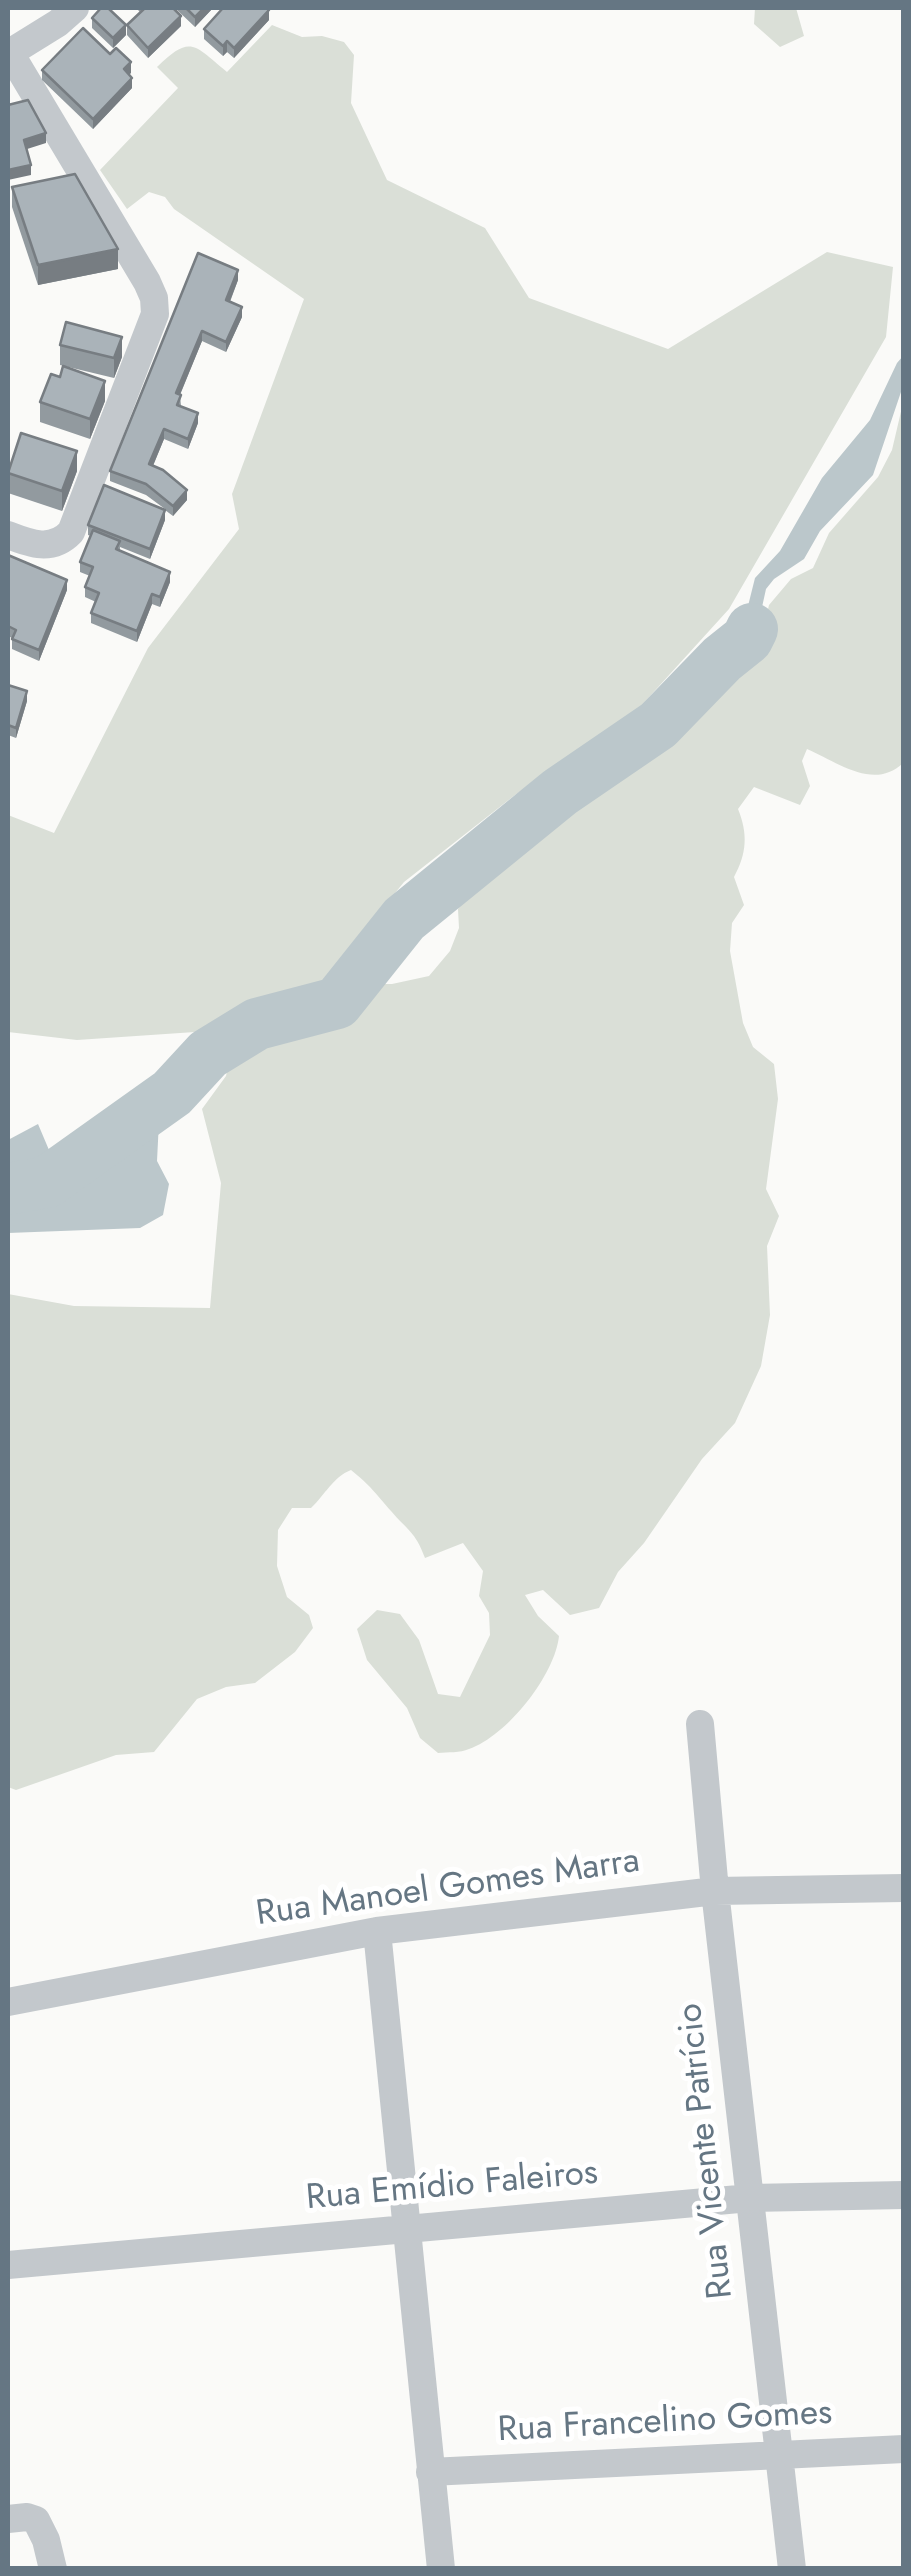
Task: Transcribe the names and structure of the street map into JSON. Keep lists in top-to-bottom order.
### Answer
{
  "streets": {
    "street": [
      "Rua Manoel Gomes Marra",
      "Rua Vicente Patrício",
      "Rua Emídio Faleiros",
      "Rua Francelino Gomes"
    ]
  },
  "crossings": [
    ["Rua Manoel Gomes Marra", "Rua Vicente Patrício"],
    ["Rua Vicente Patrício", "Rua Emídio Faleiros"],
    ["Rua Vicente Patrício", "Rua Francelino Gomes"]
  ]
}
